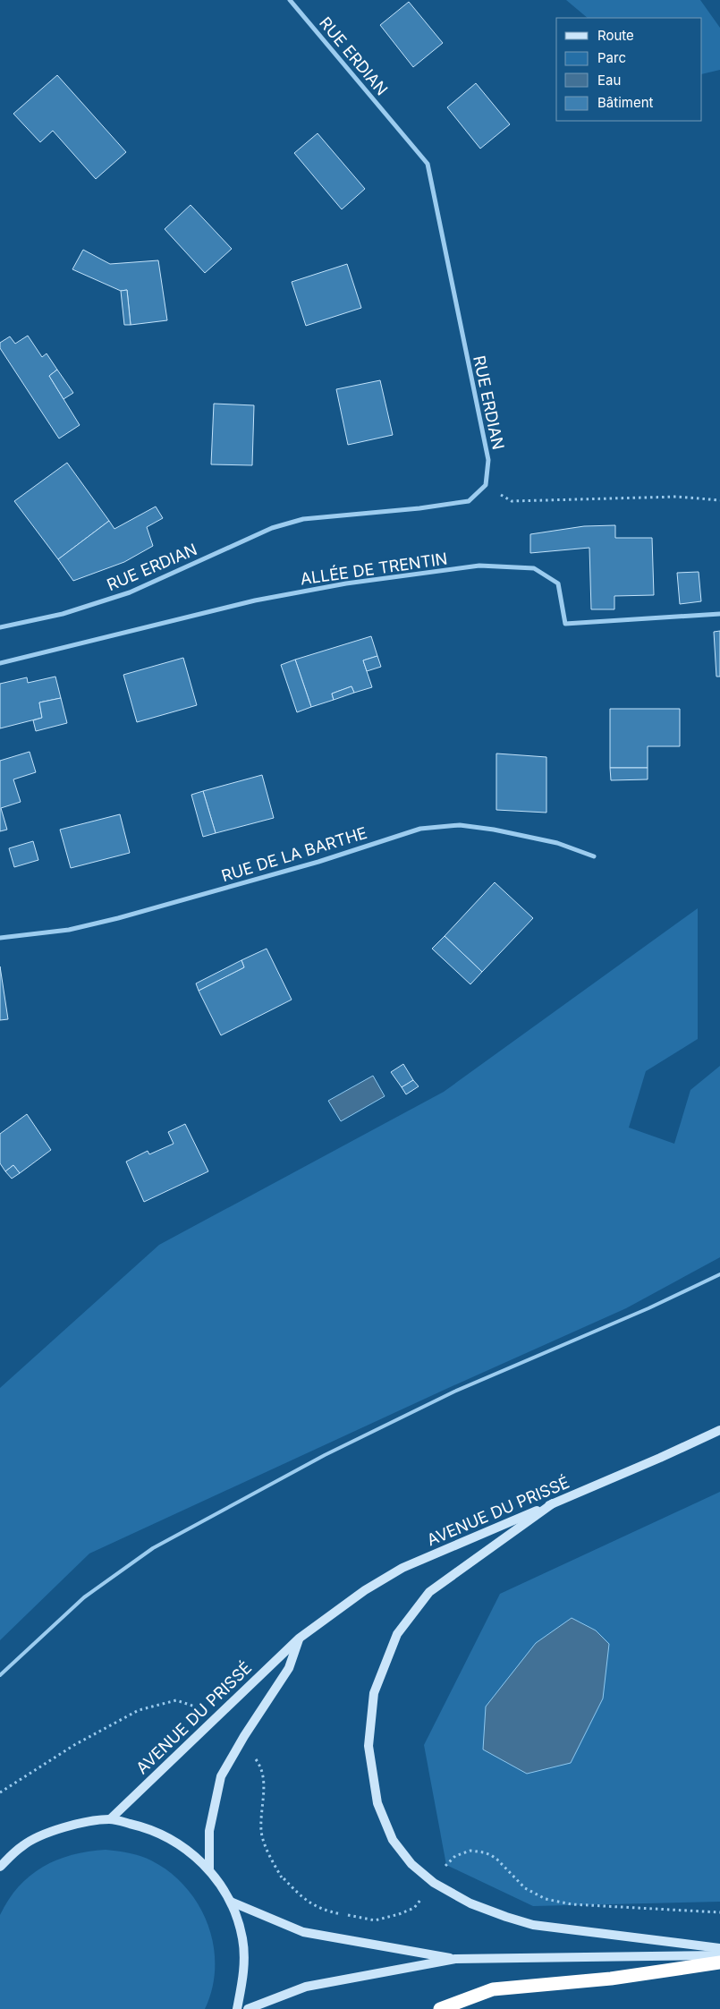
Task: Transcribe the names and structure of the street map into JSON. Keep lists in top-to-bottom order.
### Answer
{
  "streets": {
    "main road": ["AVENUE DU PRISSÉ"],
    "street": ["RUE ERDIAN", "ALLÉE DE TRENTIN", "RUE DE LA BARTHE"]
  },
  "legend": [
    "Route",
    "Parc",
    "Eau",
    "Bâtiment"
  ]
}
